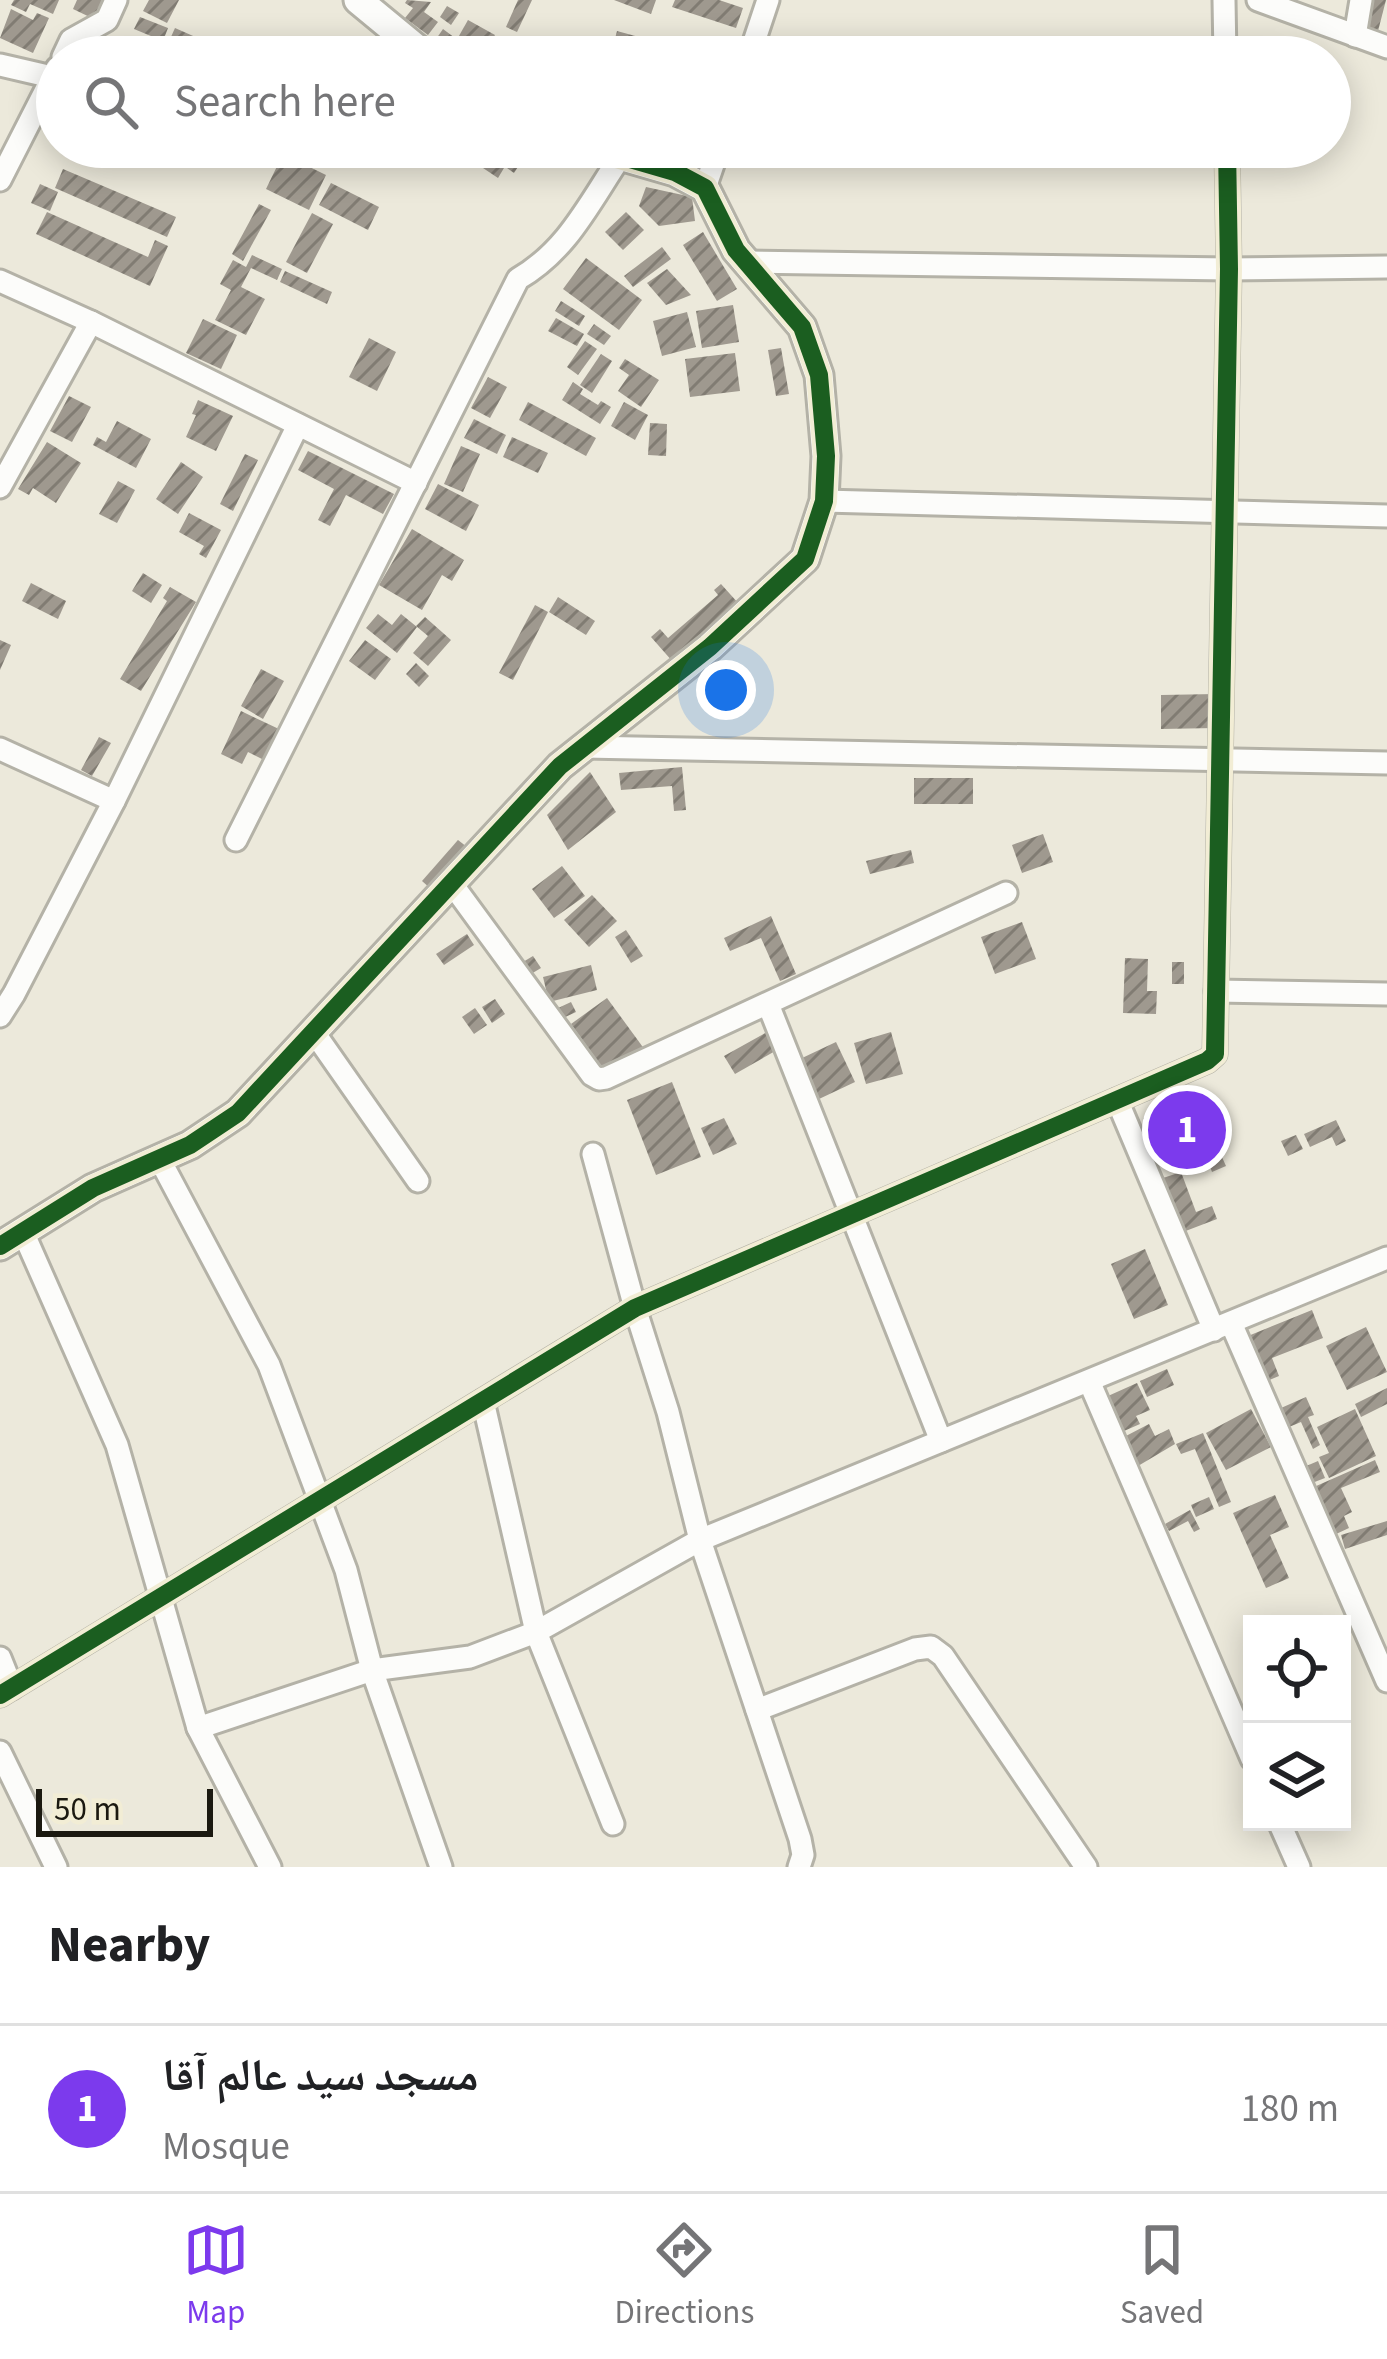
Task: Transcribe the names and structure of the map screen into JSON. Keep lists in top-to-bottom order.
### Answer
{
  "scale_bar": "50 m",
  "page": {
    "search": "Search here",
    "pins": "1",
    "scale": "50 m",
    "heading": "Nearby",
    "list": [
      {
        "mark": "1",
        "name": "مسجد سید عالم آقا",
        "note": "Mosque",
        "value": "180 m"
      }
    ],
    "nav": ["Map", "Directions", "Saved"]
  }
}
